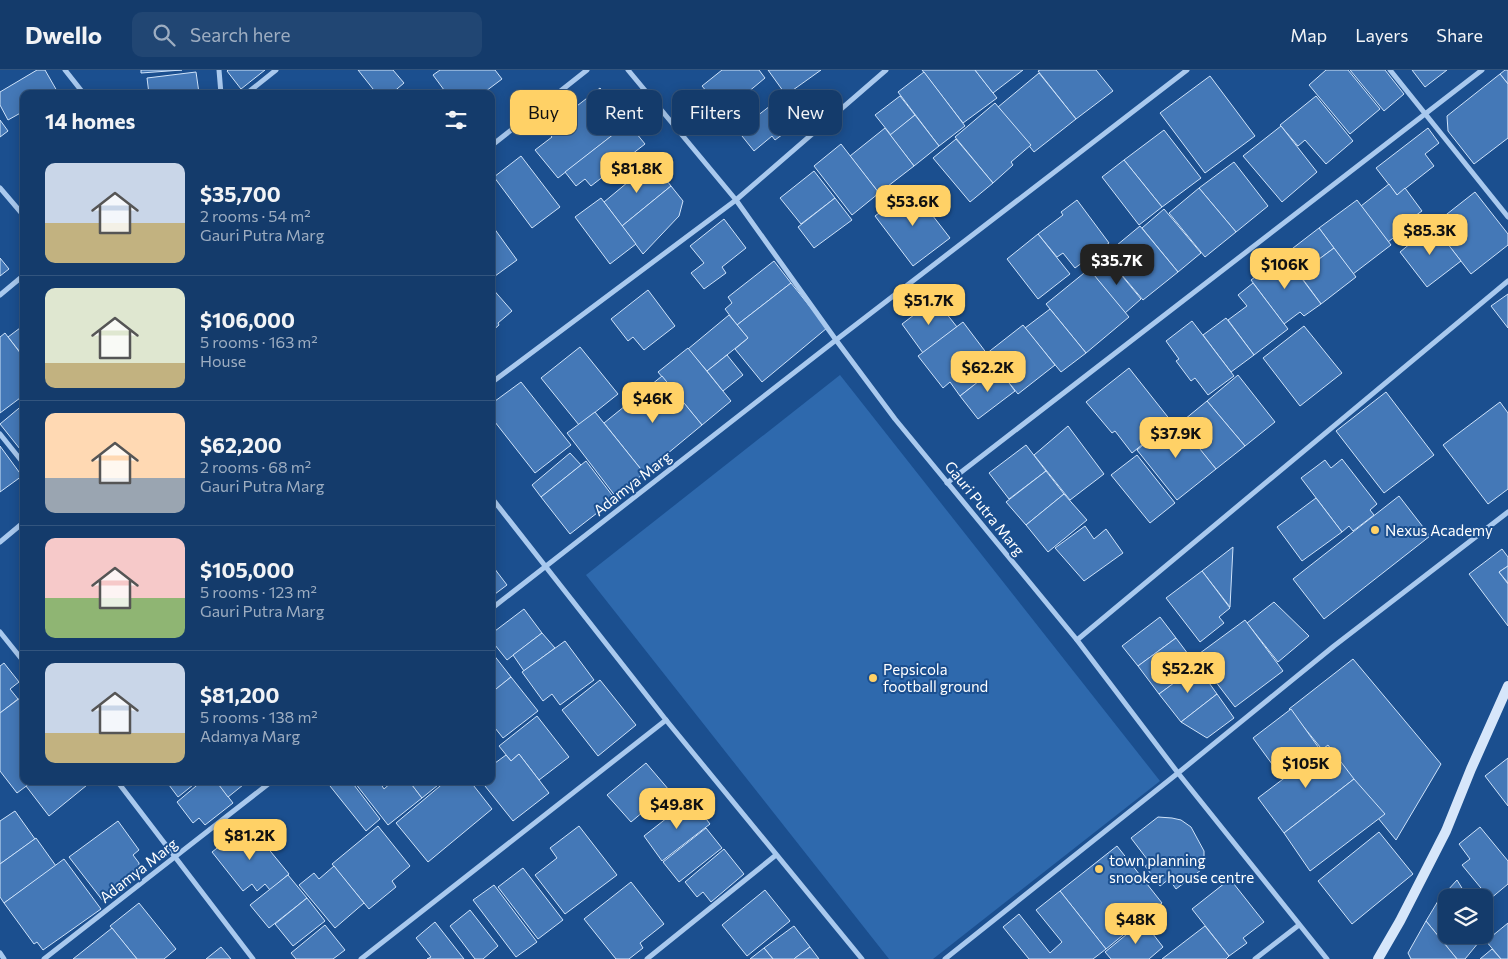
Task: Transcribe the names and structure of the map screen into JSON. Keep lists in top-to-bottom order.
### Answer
{
  "streets": {
    "street": ["Adamya Marg", "Gauri Putra Marg"]
  },
  "crossings": [
    ["Adamya Marg", "Gauri Putra Marg"]
  ],
  "places": ["Nexus Academy", "Pepsicola football ground", "town planning snooker house centre"],
  "page": {
    "header": "Dwello",
    "search": "Search here",
    "nav": ["Map", "Layers", "Share"],
    "chip": [
      "Buy",
      "Rent",
      "Filters",
      "New"
    ],
    "heading": "14 homes",
    "list": [
      {
        "name": "$35,700",
        "note": "2 rooms · 54 m² · Gauri Putra Marg"
      },
      {
        "name": "$106,000",
        "note": "5 rooms · 163 m² · House"
      },
      {
        "name": "$62,200",
        "note": "2 rooms · 68 m² · Gauri Putra Marg"
      },
      {
        "name": "$105,000",
        "note": "5 rooms · 123 m² · Gauri Putra Marg"
      },
      {
        "name": "$81,200",
        "note": "5 rooms · 138 m² · Adamya Marg"
      }
    ],
    "price": [
      "$81.8K",
      "$53.6K",
      "$85.3K",
      "$35.7K",
      "$106K",
      "$51.7K",
      "$62.2K",
      "$46K",
      "$37.9K",
      "$52.2K",
      "$105K",
      "$49.8K",
      "$81.2K",
      "$48K"
    ]
  }
}
